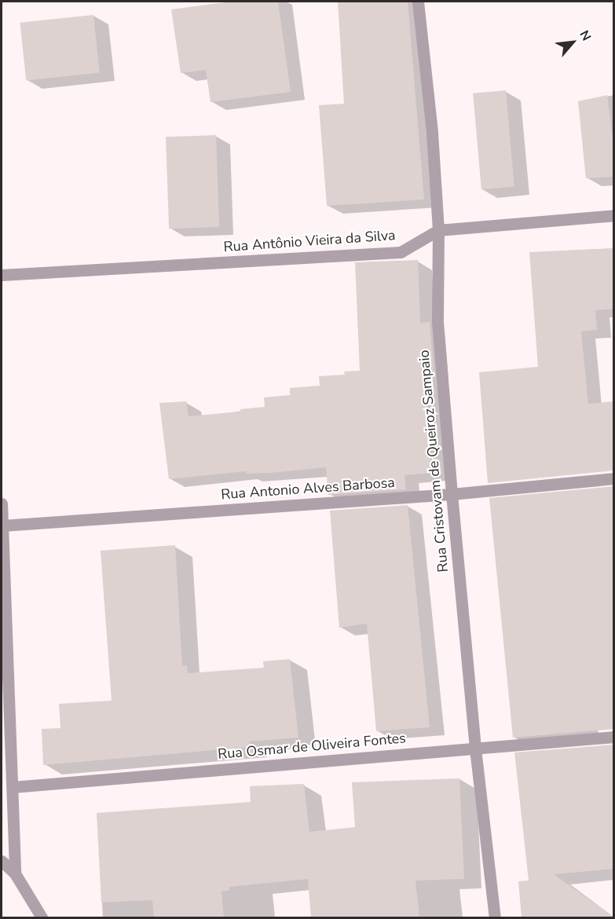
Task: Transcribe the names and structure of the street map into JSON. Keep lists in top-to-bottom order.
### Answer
{
  "streets": {
    "street": [
      "Rua Antônio Vieira da Silva",
      "Rua Cristovam de Queiroz Sampaio",
      "Rua Antonio Alves Barbosa",
      "Rua Osmar de Oliveira Fontes"
    ]
  },
  "crossings": [
    ["Rua Antônio Vieira da Silva", "Rua Cristovam de Queiroz Sampaio"],
    ["Rua Cristovam de Queiroz Sampaio", "Rua Antonio Alves Barbosa"],
    ["Rua Cristovam de Queiroz Sampaio", "Rua Osmar de Oliveira Fontes"]
  ],
  "north": "top right"
}
